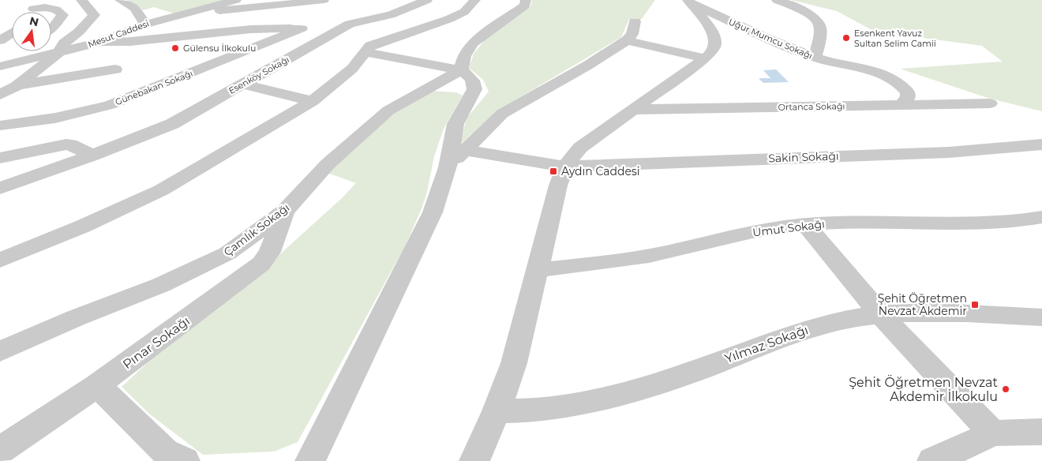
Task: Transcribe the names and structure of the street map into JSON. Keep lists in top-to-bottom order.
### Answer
{
  "streets": {
    "street": [
      "Mesut Caddesi",
      "Uğur Mumcu Sokağı",
      "Esenköy Sokağı",
      "Günebakan Sokağı",
      "Ortanca Sokağı",
      "Sakin Sokağı",
      "Umut Sokağı",
      "Çamlık Sokağı",
      "Pınar Sokağı",
      "Yılmaz Sokağı"
    ]
  },
  "crossings": [
    ["Uğur Mumcu Sokağı", "Ortanca Sokağı"],
    ["Çamlık Sokağı", "Pınar Sokağı"]
  ],
  "places": {
    "other": ["Esenkent Yavuz Sultan Selim Camii", "Gülensu İlkokulu", "Şehit Öğretmen Nevzat Akdemir İlkokulu"],
    "transit": ["Aydın Caddesi", "Şehit Öğretmen Nevzat Akdemir"]
  },
  "north": "top"
}
